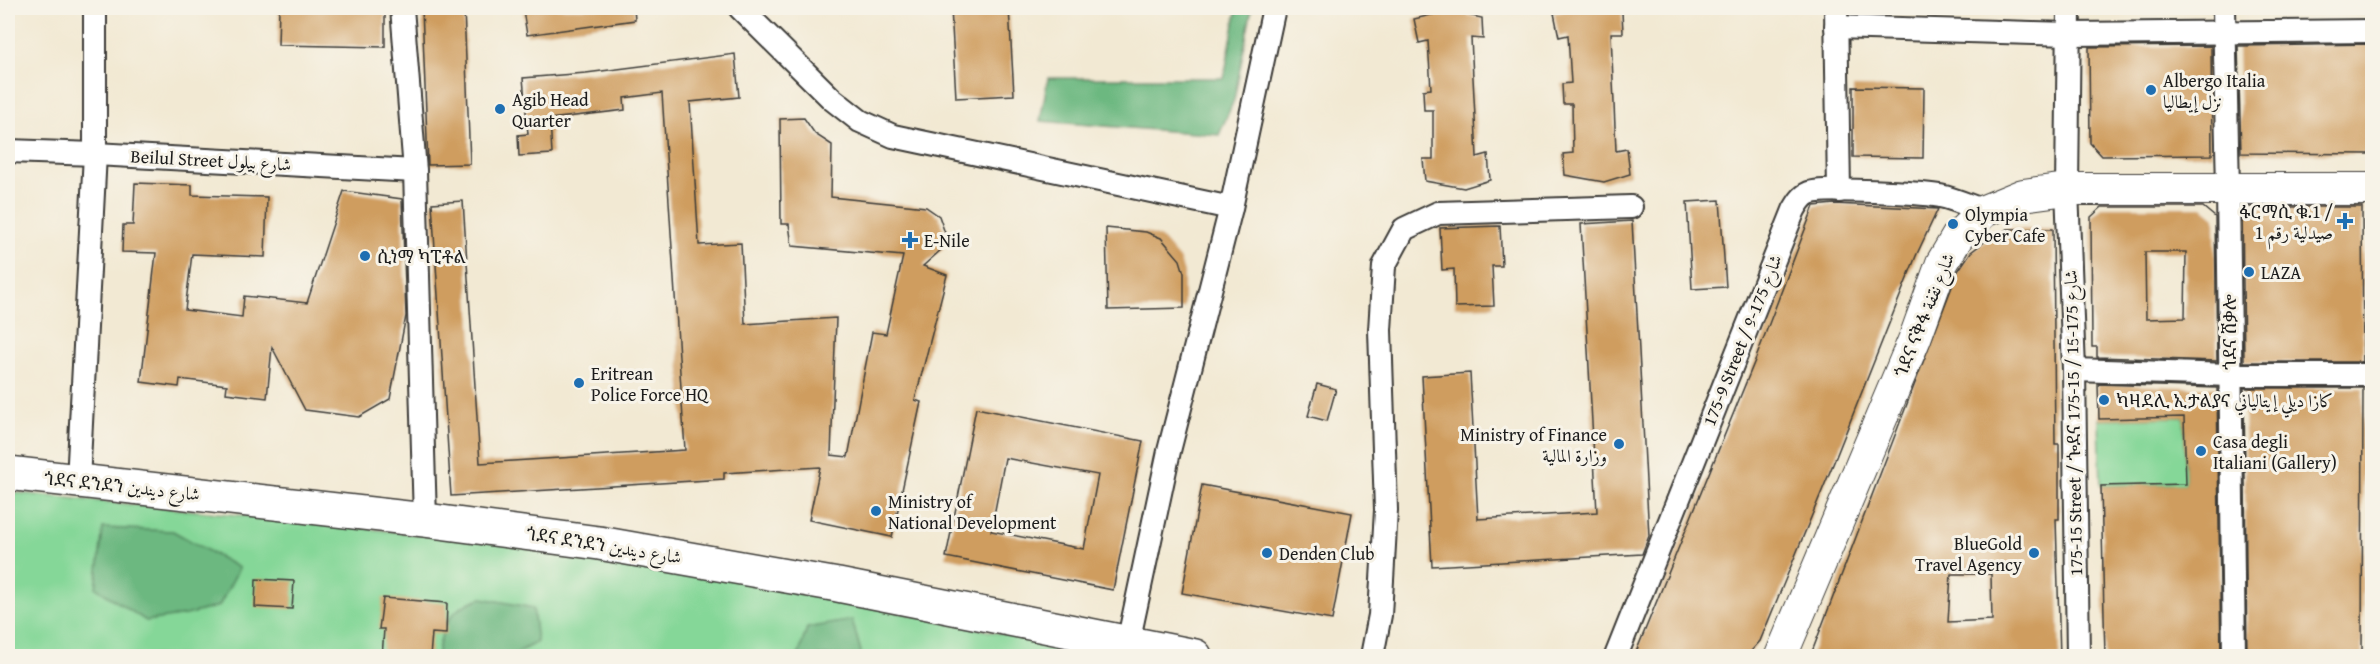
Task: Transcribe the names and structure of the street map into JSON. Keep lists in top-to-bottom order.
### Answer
{
  "streets": {
    "main road": ["ጎደና ናቅፋ شارع نقفة", "ጎደና ደንደን شارع ديندين"],
    "street": [
      "Beilul Street شارع بيلول",
      "ጎደና ሸቃሎ",
      "175-9 Street / شارع 175-9",
      "175-15 Street / ጐደና 175-15 / شارع 175-15"
    ]
  },
  "crossings": [
    ["ጎደና ናቅፋ شارع نقفة", "ጎደና ሸቃሎ"],
    ["ጎደና ናቅፋ شارع نقفة", "175-9 Street / شارع 175-9"],
    ["ጎደና ናቅፋ شارع نقفة", "175-15 Street / ጐደና 175-15 / شارع 175-15"]
  ],
  "places": {
    "other": [
      "Albergo Italia نزل إيطاليا",
      "Agib Head Quarter",
      "Olympia Cyber Cafe",
      "ሲነማ ካፒቶል",
      "LAZA",
      "Eritrean Police Force HQ",
      "ካዛደሊ ኢታልያና كازا ديلي إيتالياني",
      "Ministry of Finance وزارة المالية",
      "Casa degli Italiani (Gallery)",
      "Ministry of National Development",
      "Denden Club",
      "BlueGold Travel Agency"
    ],
    "health": ["ፋርማሲ ቁ.1 / صيدلية رقم 1", "E-Nile"]
  }
}
